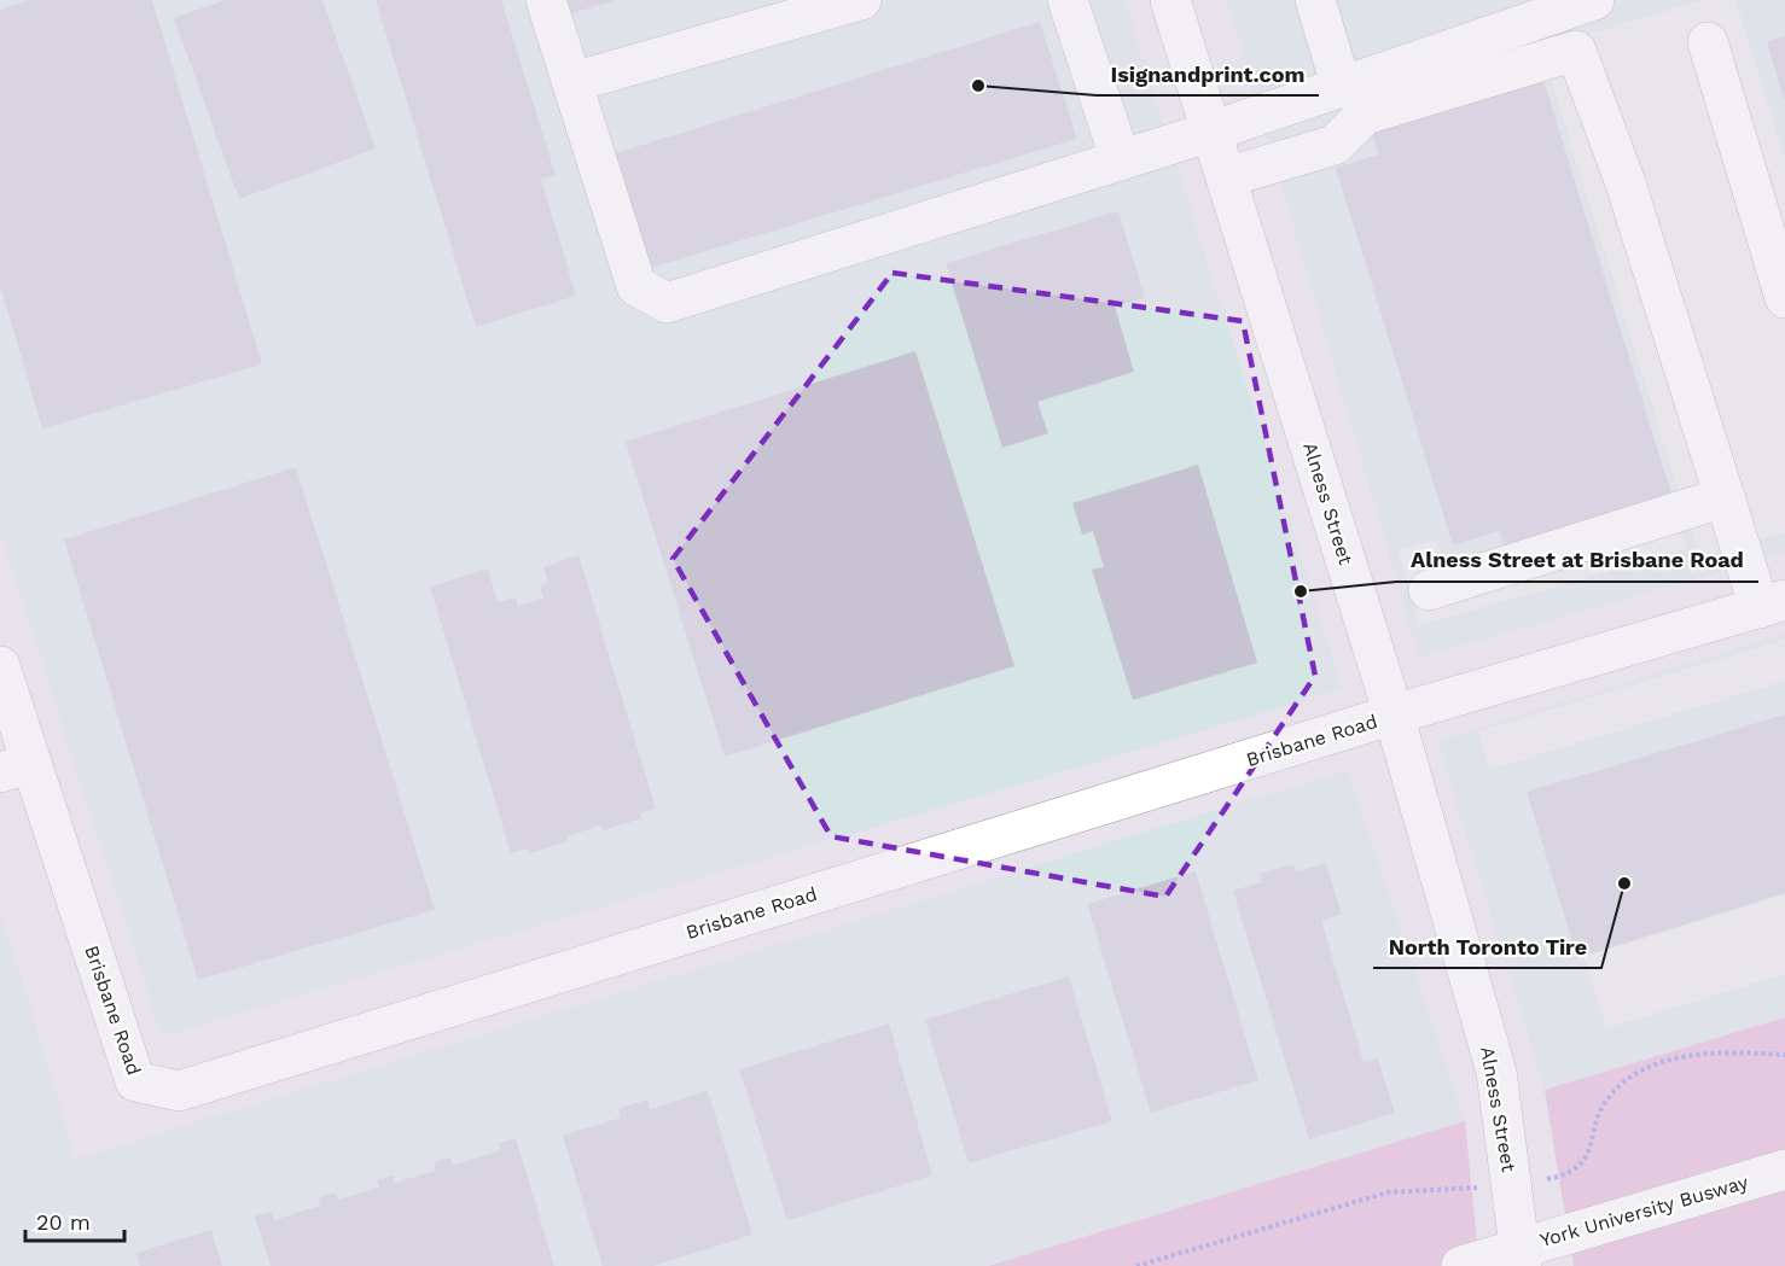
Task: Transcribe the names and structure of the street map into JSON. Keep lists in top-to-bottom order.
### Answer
{
  "streets": {
    "street": ["Alness Street", "Brisbane Road", "York University Busway"]
  },
  "crossings": [
    ["Alness Street", "Brisbane Road"],
    ["Alness Street", "York University Busway"]
  ],
  "places": ["Isignandprint.com", "Alness Street at Brisbane Road", "North Toronto Tire"],
  "scale_bar": "20 m"
}
